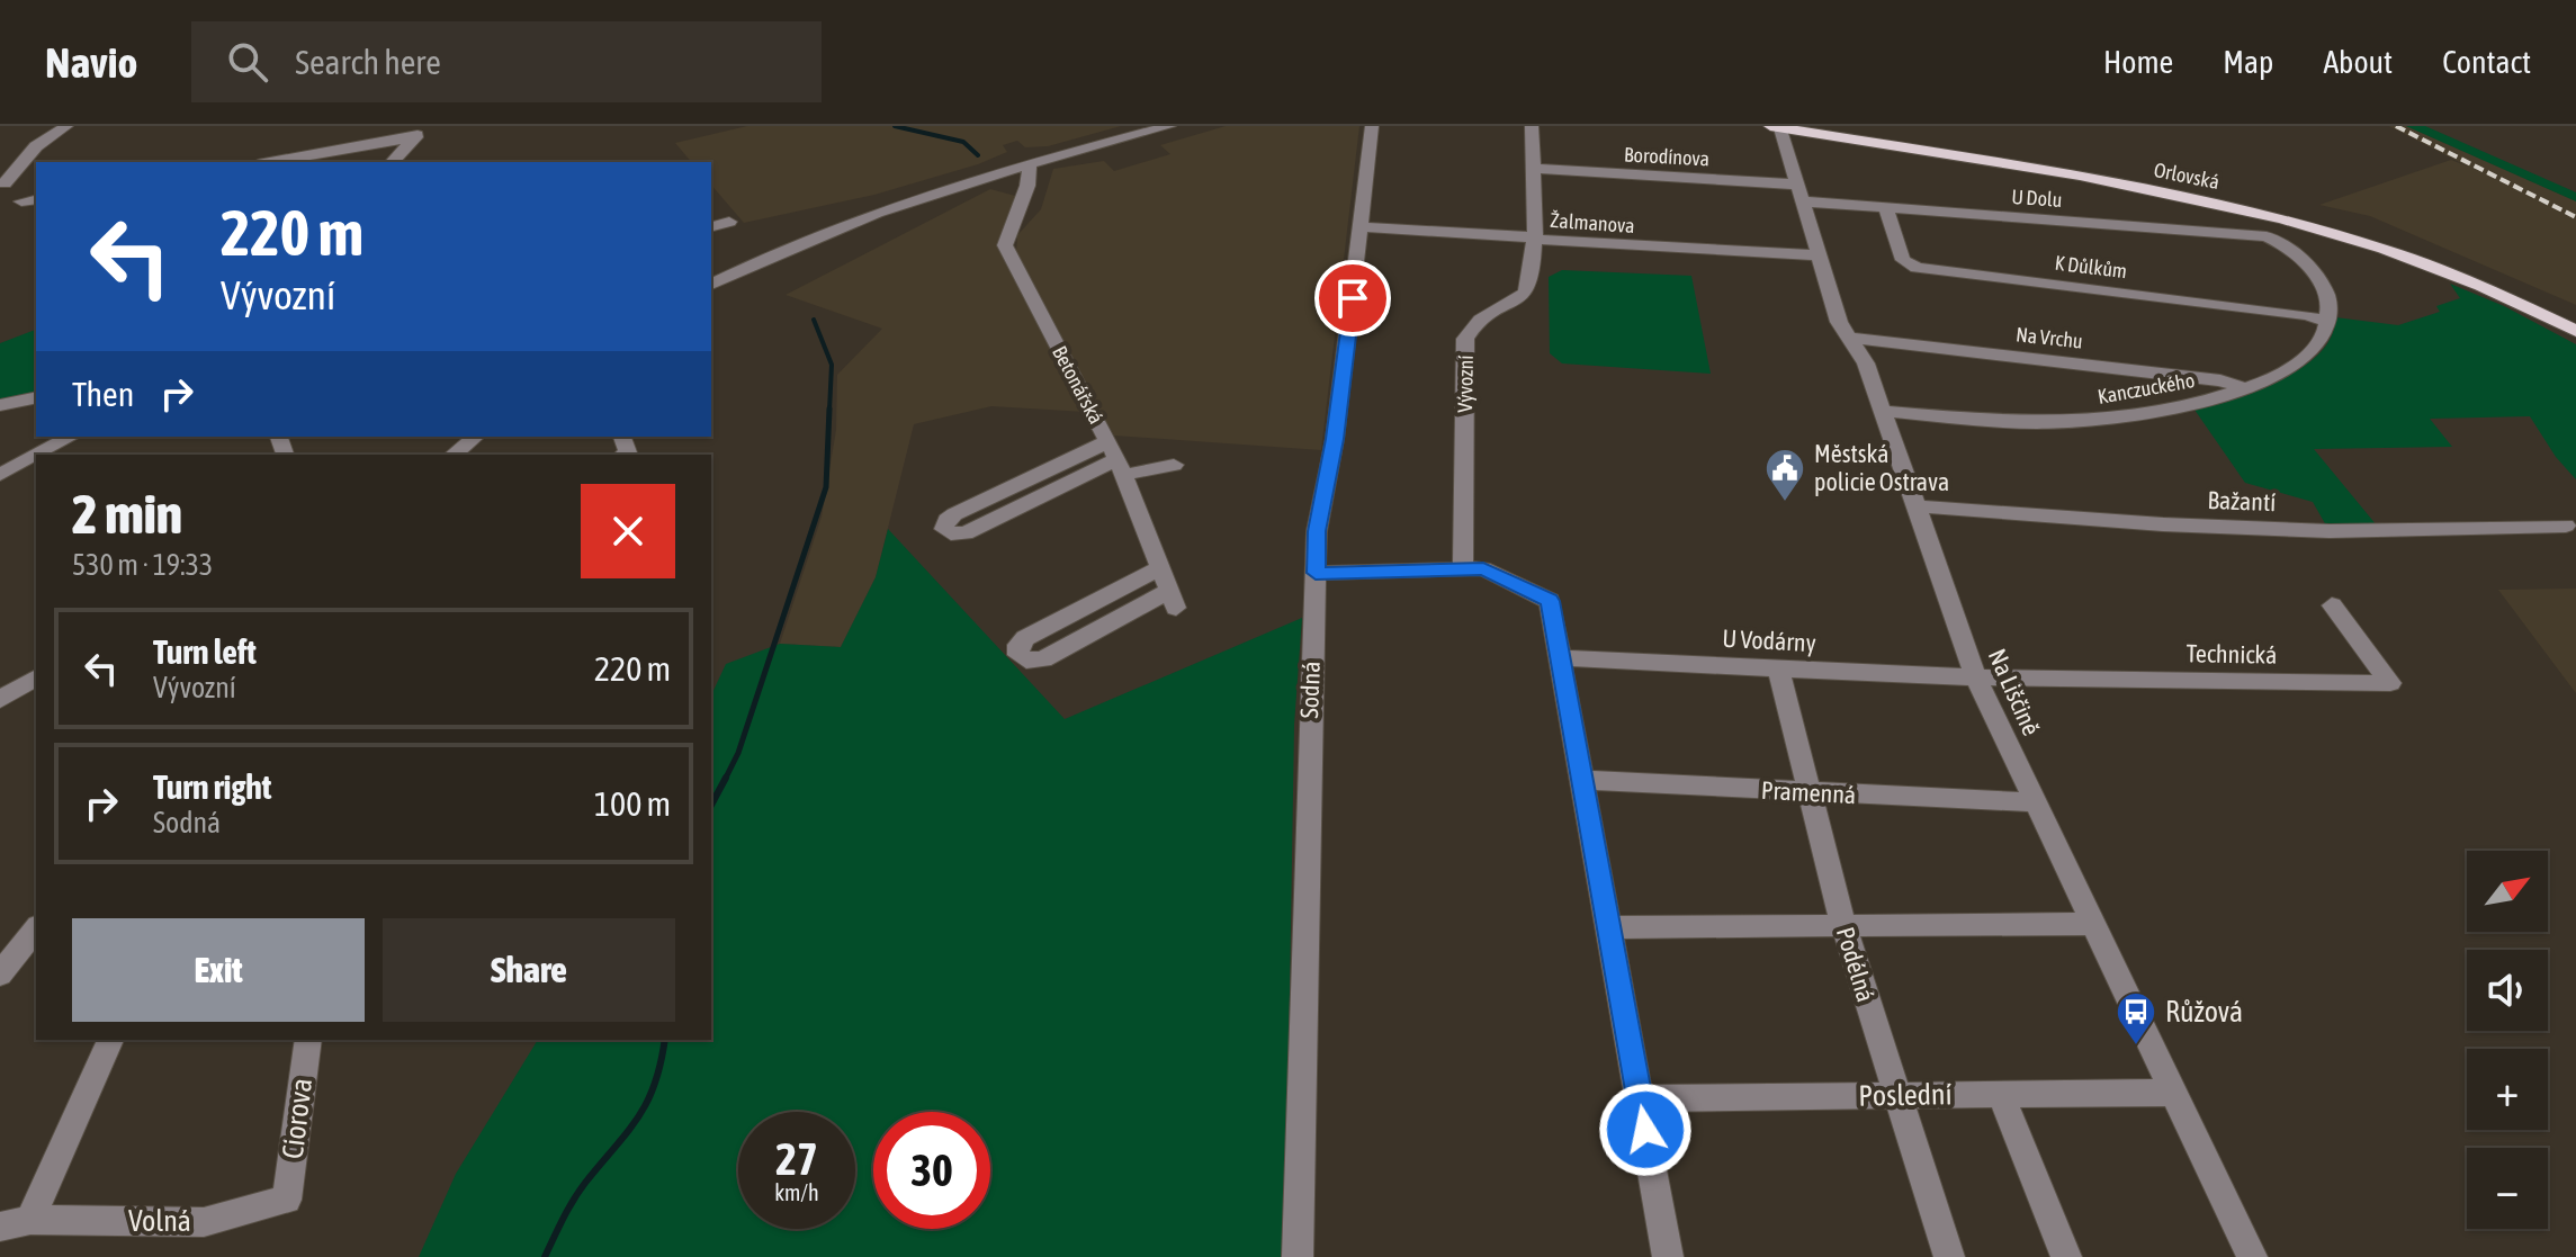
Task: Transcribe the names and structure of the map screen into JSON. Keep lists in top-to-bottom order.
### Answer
{
  "streets": {
    "main road": ["Orlovská"],
    "street": [
      "Borodínova",
      "U Dolu",
      "Žalmanova",
      "K Důlkům",
      "Na Vrchu",
      "Vývozní",
      "Betonářská",
      "Kanczuckého",
      "Bažantí",
      "U Vodárny",
      "Technická",
      "Sodná",
      "Na Liščině",
      "Pramenná",
      "Podélná",
      "Poslední",
      "Ciorova",
      "Volná"
    ]
  },
  "crossings": [
    ["Borodínova", "U Dolu"],
    ["Borodínova", "Vývozní"],
    ["Borodínova", "Na Liščině"],
    ["Orlovská", "Na Liščině"],
    ["U Dolu", "K Důlkům"],
    ["U Dolu", "Kanczuckého"],
    ["U Dolu", "Na Liščině"],
    ["Žalmanova", "Vývozní"],
    ["Žalmanova", "Sodná"],
    ["Žalmanova", "Na Liščině"],
    ["K Důlkům", "Kanczuckého"],
    ["Na Vrchu", "Kanczuckého"],
    ["Na Vrchu", "Na Liščině"],
    ["Kanczuckého", "Na Liščině"],
    ["Bažantí", "Na Liščině"],
    ["U Vodárny", "Technická"],
    ["U Vodárny", "Na Liščině"],
    ["U Vodárny", "Podélná"],
    ["Technická", "Na Liščině"],
    ["Na Liščině", "Pramenná"],
    ["Na Liščině", "Poslední"],
    ["Pramenná", "Podélná"],
    ["Podélná", "Poslední"],
    ["Ciorova", "Volná"]
  ],
  "places": {
    "public building": ["Městská policie Ostrava"],
    "bus stop": ["Růžová"]
  },
  "north": "top right",
  "page": {
    "header": "Navio",
    "search": "Search here",
    "nav": [
      "Home",
      "Map",
      "About",
      "Contact"
    ],
    "turn": ["220 m", "Vývozní"],
    "then": "Then",
    "heading": ["2 min", "530 m · 19:33"],
    "list": [
      {
        "name": "Turn left",
        "note": "Vývozní",
        "value": "220 m"
      },
      {
        "name": "Turn right",
        "note": "Sodná",
        "value": "100 m"
      }
    ],
    "map_buttons": ["+", "−"],
    "buttons": ["Exit", "Share"],
    "speed": "27 km/h",
    "limit": "30"
  }
}
